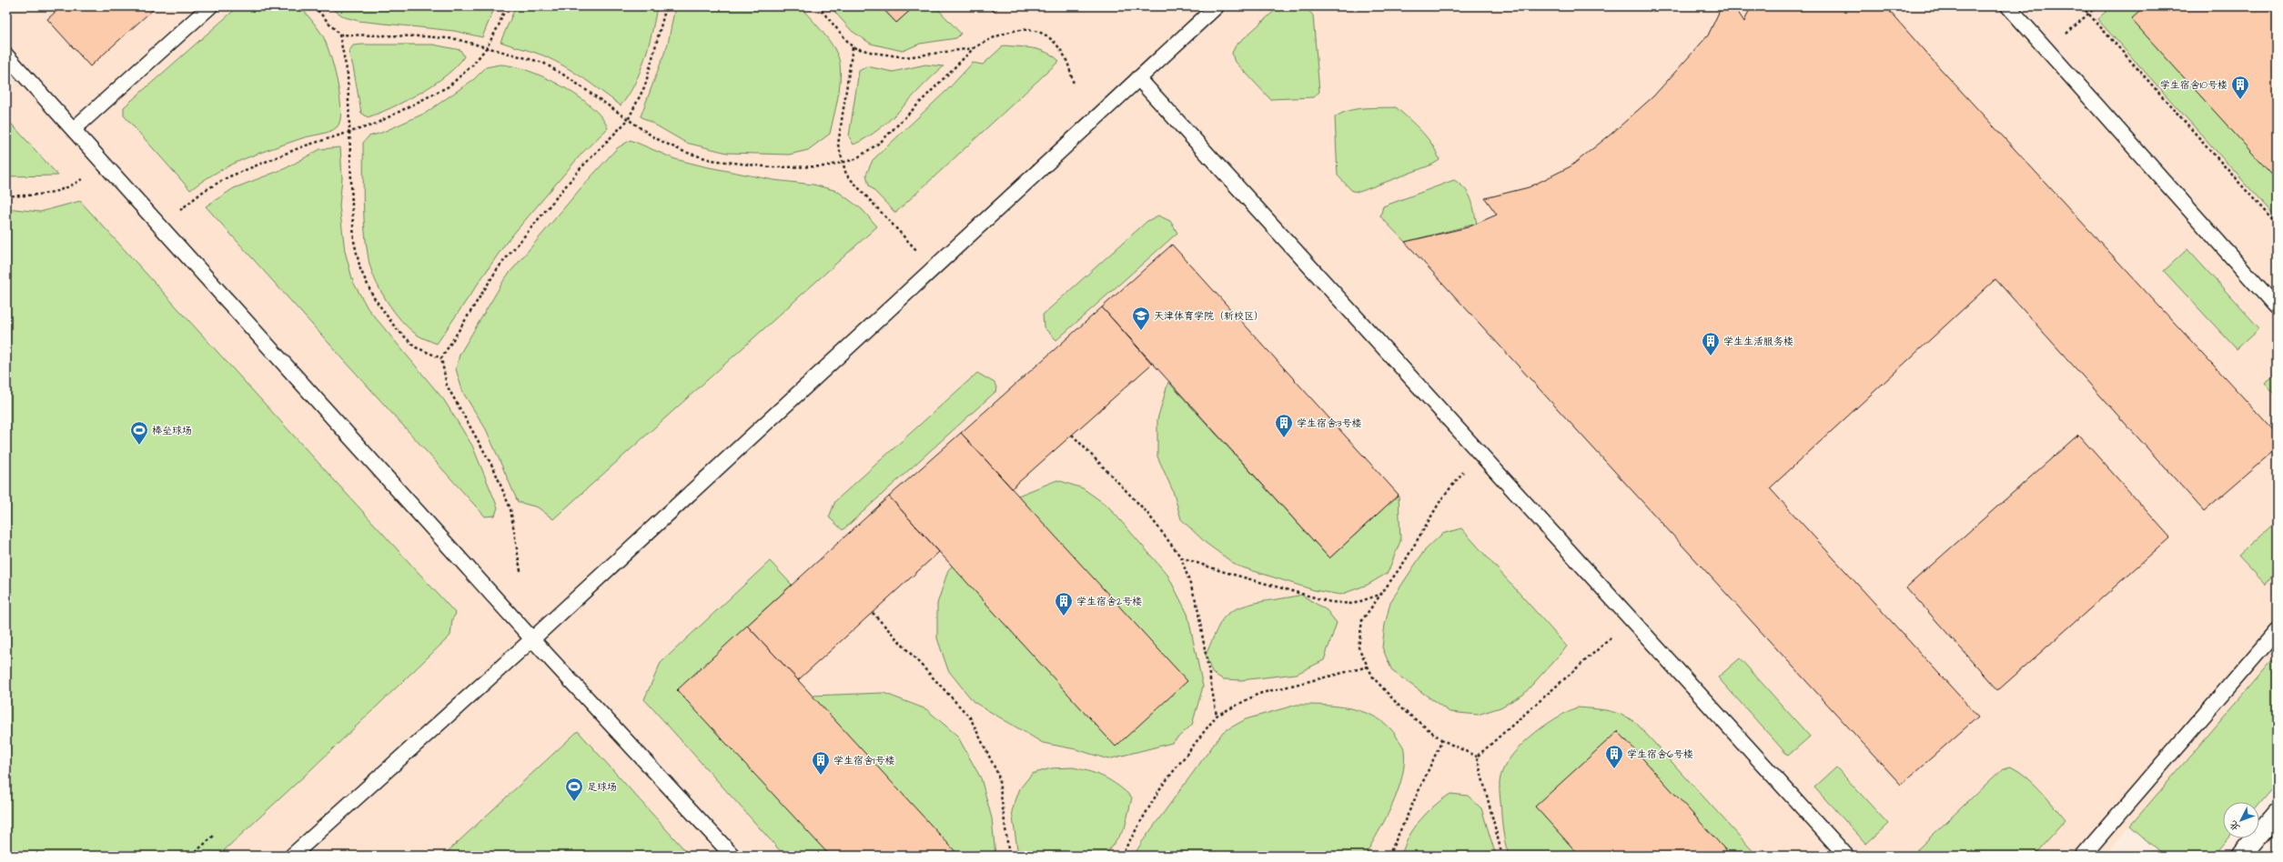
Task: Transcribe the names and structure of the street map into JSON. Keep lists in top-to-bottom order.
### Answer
{
  "places": {
    "building": [
      "学生宿舍10号楼",
      "学生生活服务楼",
      "学生宿舍3号楼",
      "学生宿舍2号楼",
      "学生宿舍6号楼",
      "学生宿舍1号楼"
    ],
    "school or university": ["天津体育学院（新校区）"],
    "sports": ["棒垒球场", "足球场"]
  },
  "north": "bottom left"
}
